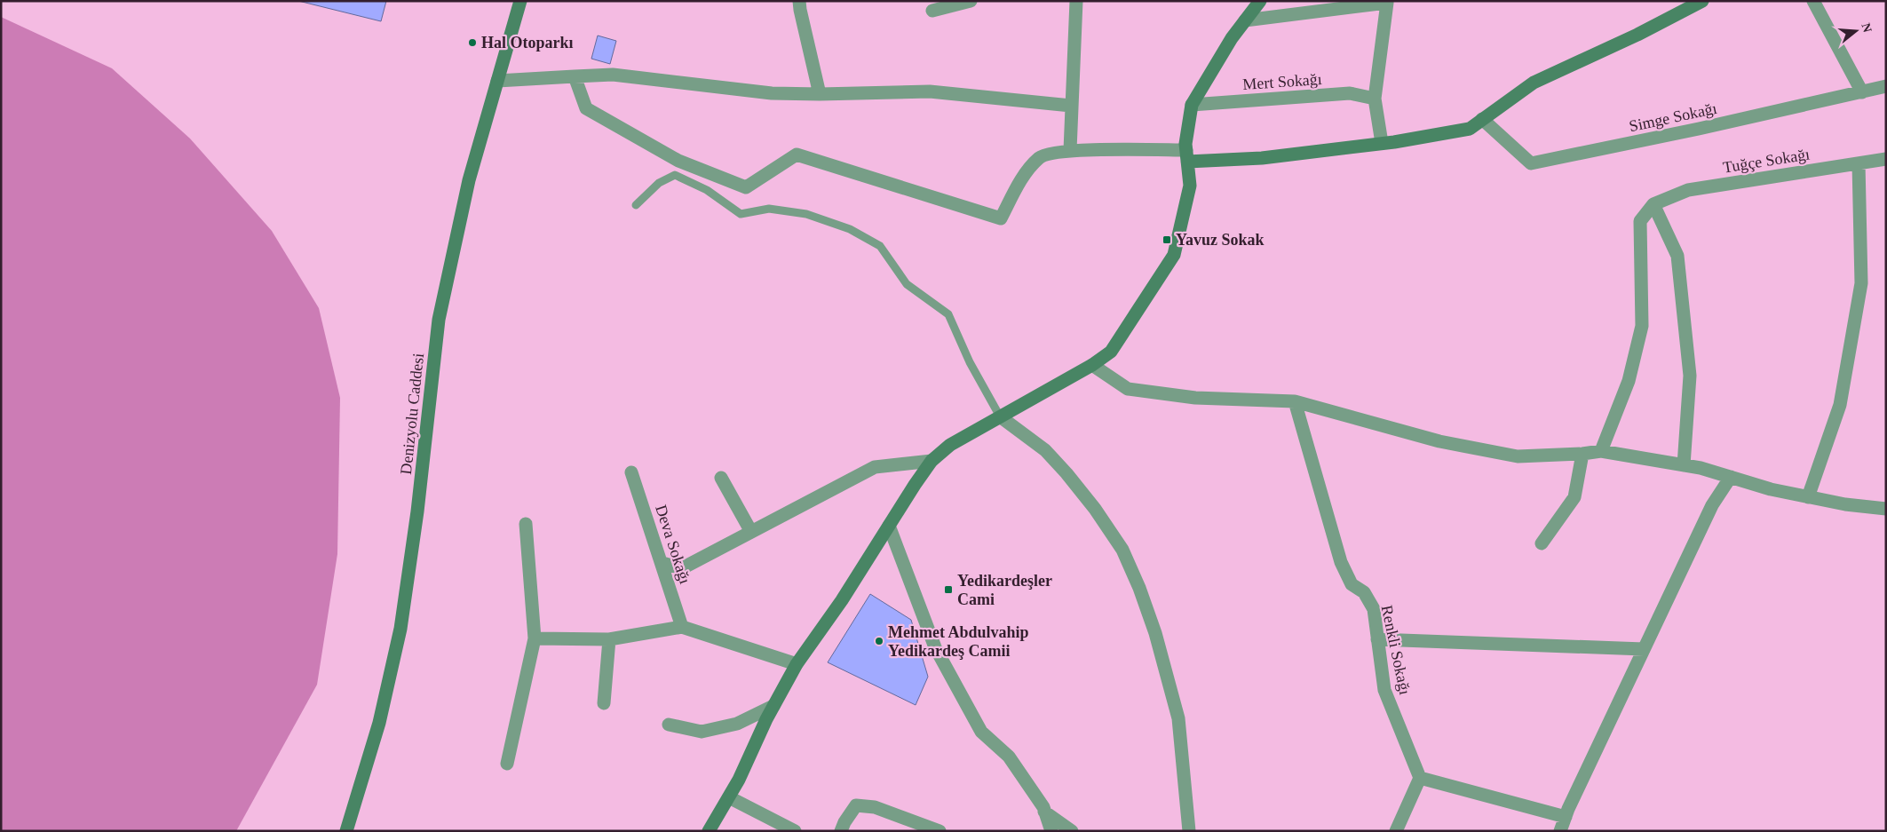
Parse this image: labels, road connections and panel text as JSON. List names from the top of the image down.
{
  "streets": {
    "street": [
      "Mert Sokağı",
      "Simge Sokağı",
      "Tuğçe Sokağı",
      "Denizyolu Caddesi",
      "Deva Sokağı",
      "Renkli Sokağı"
    ]
  },
  "places": {
    "other": ["Hal Otoparkı", "Mehmet Abdulvahip Yedikardeş Camii"],
    "transit": ["Yavuz Sokak", "Yedikardeşler Cami"]
  },
  "north": "right"
}
